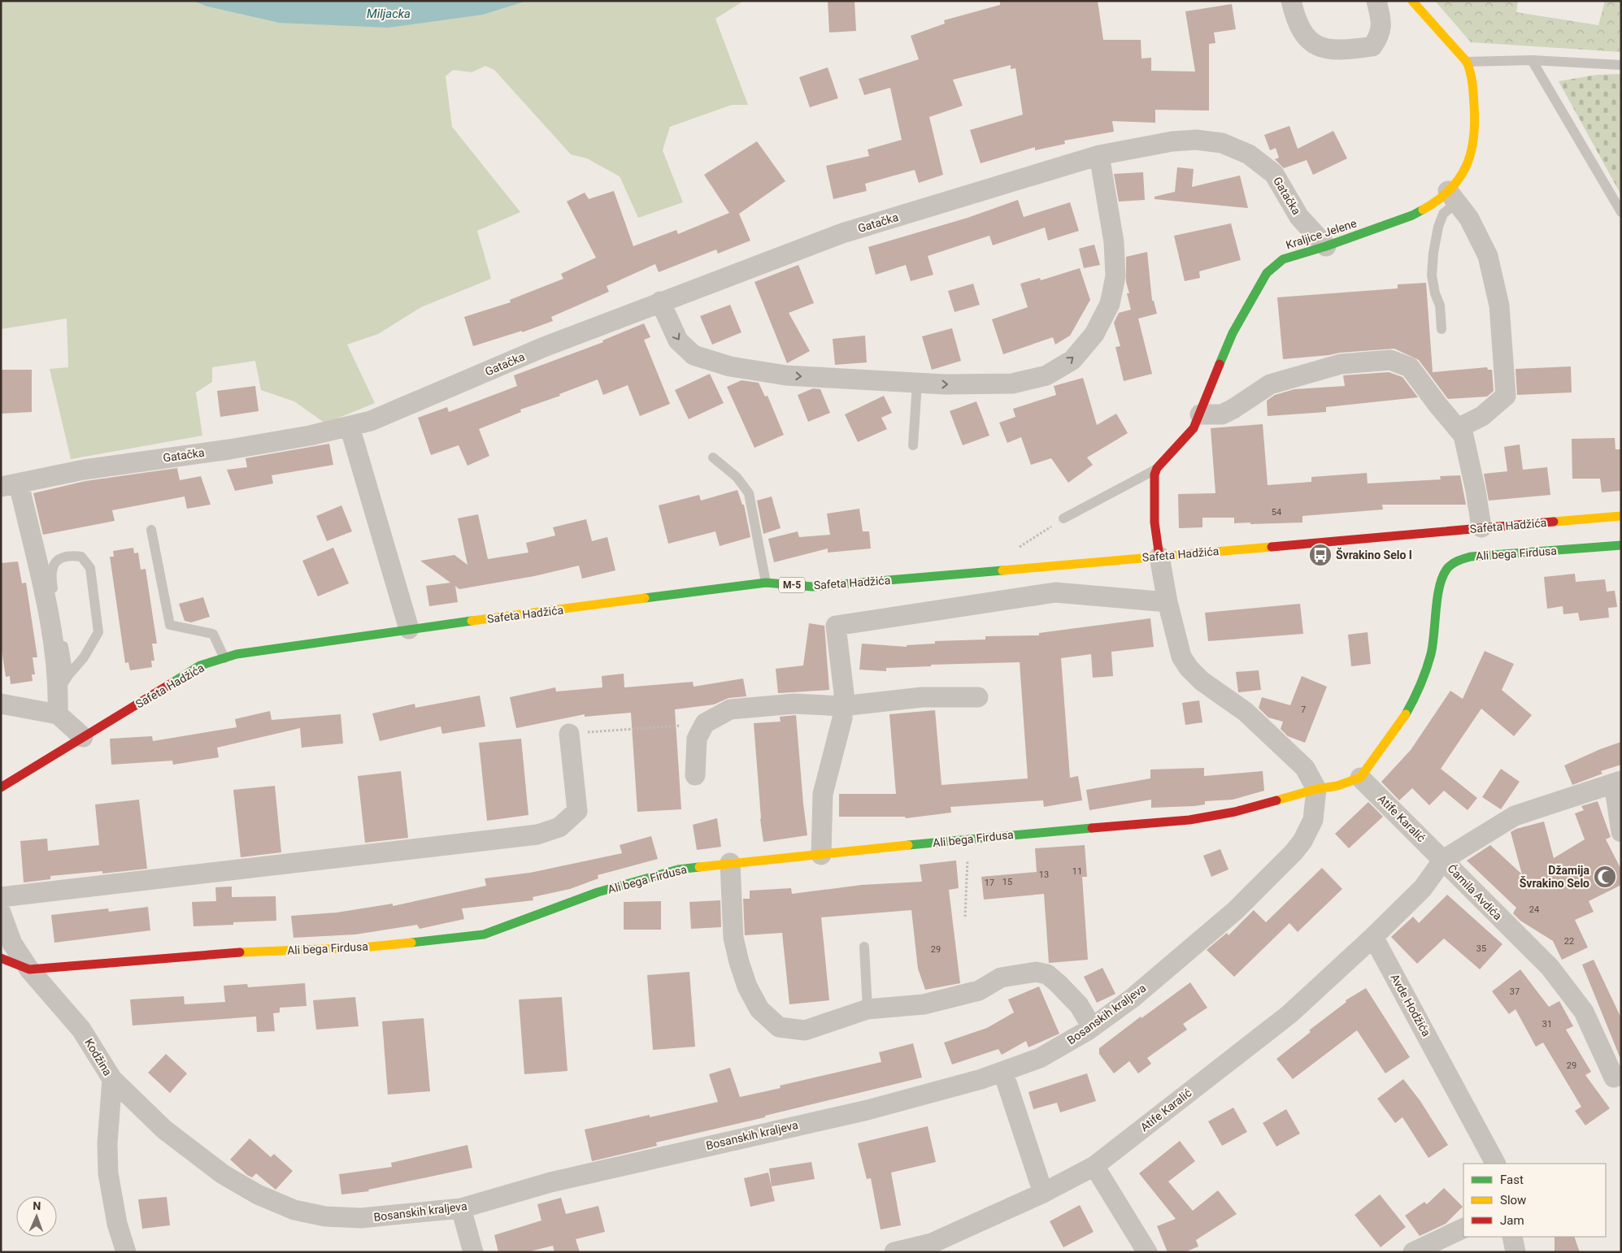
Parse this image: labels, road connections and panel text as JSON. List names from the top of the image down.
{
  "streets": {
    "main road": [
      "Kraljice Jelene",
      "Safeta Hadžića",
      "Ali bega Firdusa",
      "M-5"
    ],
    "street": [
      "Gatačka",
      "Atife Karalić",
      "Ćamila Avdića",
      "Avde Hodžića",
      "Bosanskih kraljeva",
      "Kodžina"
    ]
  },
  "crossings": [
    ["Gatačka", "Kraljice Jelene"],
    ["Ali bega Firdusa", "Atife Karalić"],
    ["Ali bega Firdusa", "Bosanskih kraljeva"],
    ["Ali bega Firdusa", "Kodžina"],
    ["Atife Karalić", "Ćamila Avdića"],
    ["Atife Karalić", "Avde Hodžića"],
    ["Bosanskih kraljeva", "Kodžina"]
  ],
  "water": ["Miljacka"],
  "places": {
    "bus stop": ["Švrakino Selo I"],
    "mosque": ["Džamija Švrakino Selo"]
  },
  "house_numbers": [
    "54",
    "7",
    "11",
    "13",
    "15",
    "17",
    "24",
    "22",
    "35",
    "29",
    "37",
    "31",
    "29"
  ],
  "legend": ["Fast", "Slow", "Jam"],
  "north": "top"
}
